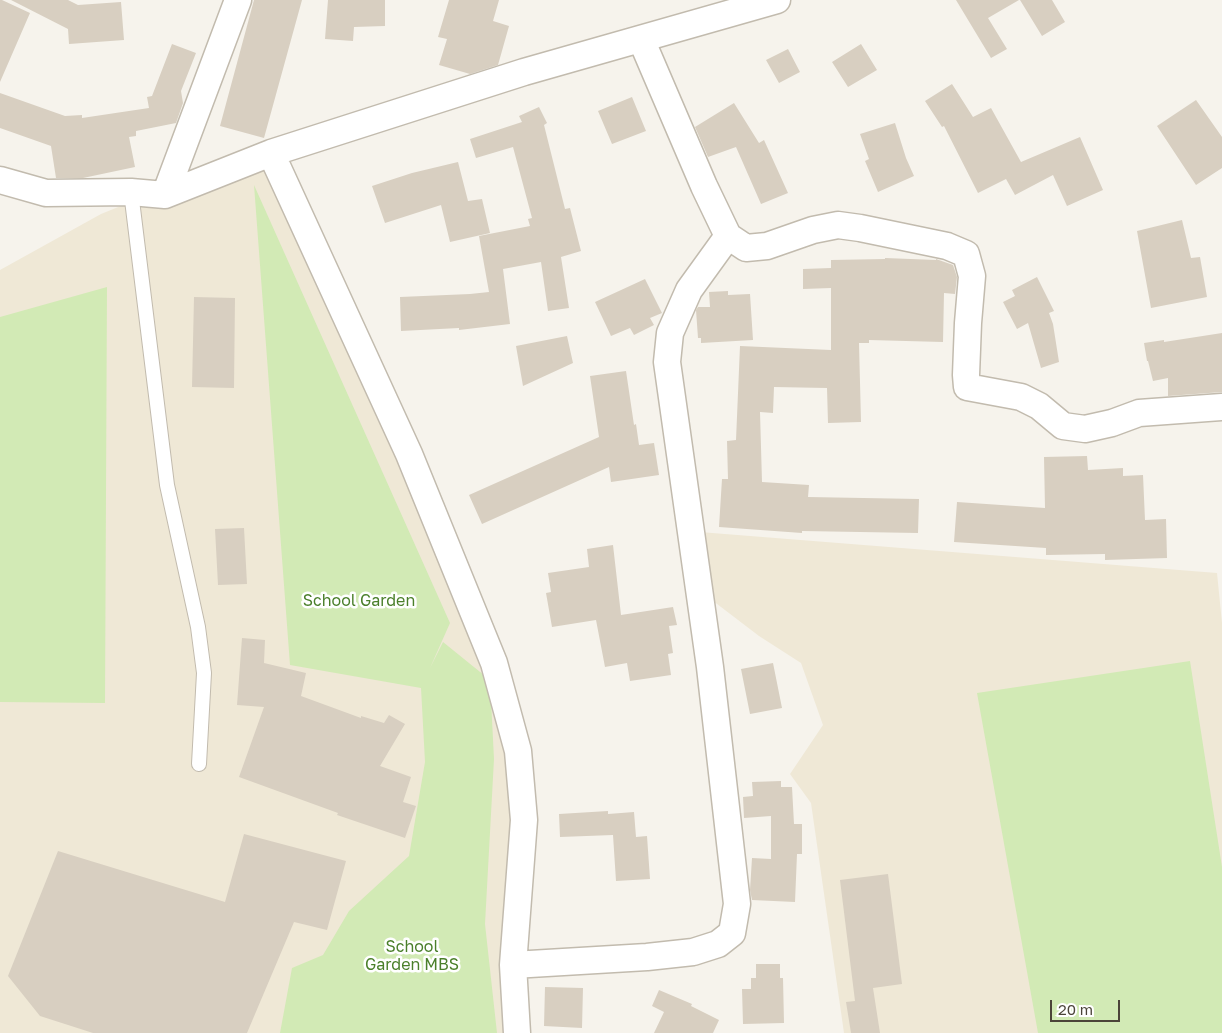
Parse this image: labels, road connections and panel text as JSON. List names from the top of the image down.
{
  "parks": ["School Garden", "School Garden MBS"],
  "scale_bar": "20 m"
}
